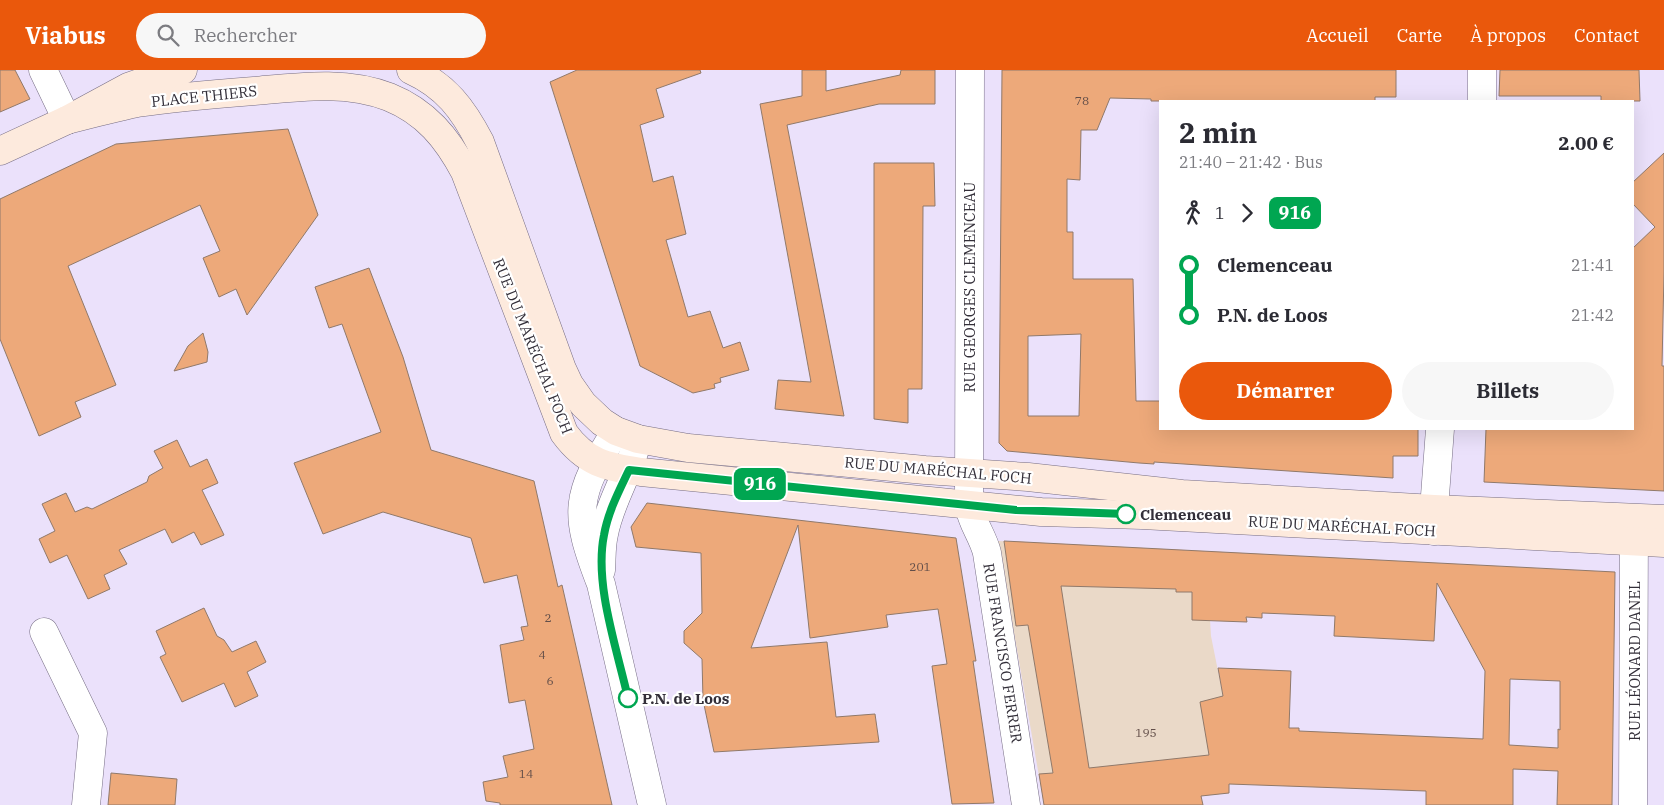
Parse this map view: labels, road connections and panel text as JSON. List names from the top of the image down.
{
  "streets": {
    "main road": ["PLACE THIERS", "RUE DU MARÉCHAL FOCH"],
    "street": ["RUE GEORGES CLEMENCEAU", "RUE FRANCISCO FERRER", "RUE LÉONARD DANEL"]
  },
  "crossings": [
    ["PLACE THIERS", "RUE DU MARÉCHAL FOCH"],
    ["RUE GEORGES CLEMENCEAU", "RUE DU MARÉCHAL FOCH"],
    ["RUE GEORGES CLEMENCEAU", "RUE FRANCISCO FERRER"],
    ["RUE DU MARÉCHAL FOCH", "RUE FRANCISCO FERRER"],
    ["RUE DU MARÉCHAL FOCH", "RUE LÉONARD DANEL"]
  ],
  "places": ["Clemenceau", "P.N. de Loos"],
  "lines": ["bus line 916"],
  "house_numbers": [
    "78",
    "201",
    "2",
    "4",
    "6",
    "195",
    "14"
  ],
  "page": {
    "header": "Viabus",
    "search": "Rechercher",
    "nav": [
      "Accueil",
      "Carte",
      "À propos",
      "Contact"
    ],
    "on_map": "916",
    "heading": ["2 min", "21:40 – 21:42 · Bus", "2.00 €"],
    "legs": ["1", "916"],
    "list": [
      {
        "name": "Clemenceau",
        "value": "21:41"
      },
      {
        "name": "P.N. de Loos",
        "value": "21:42"
      }
    ],
    "buttons": ["Démarrer", "Billets"]
  }
}
